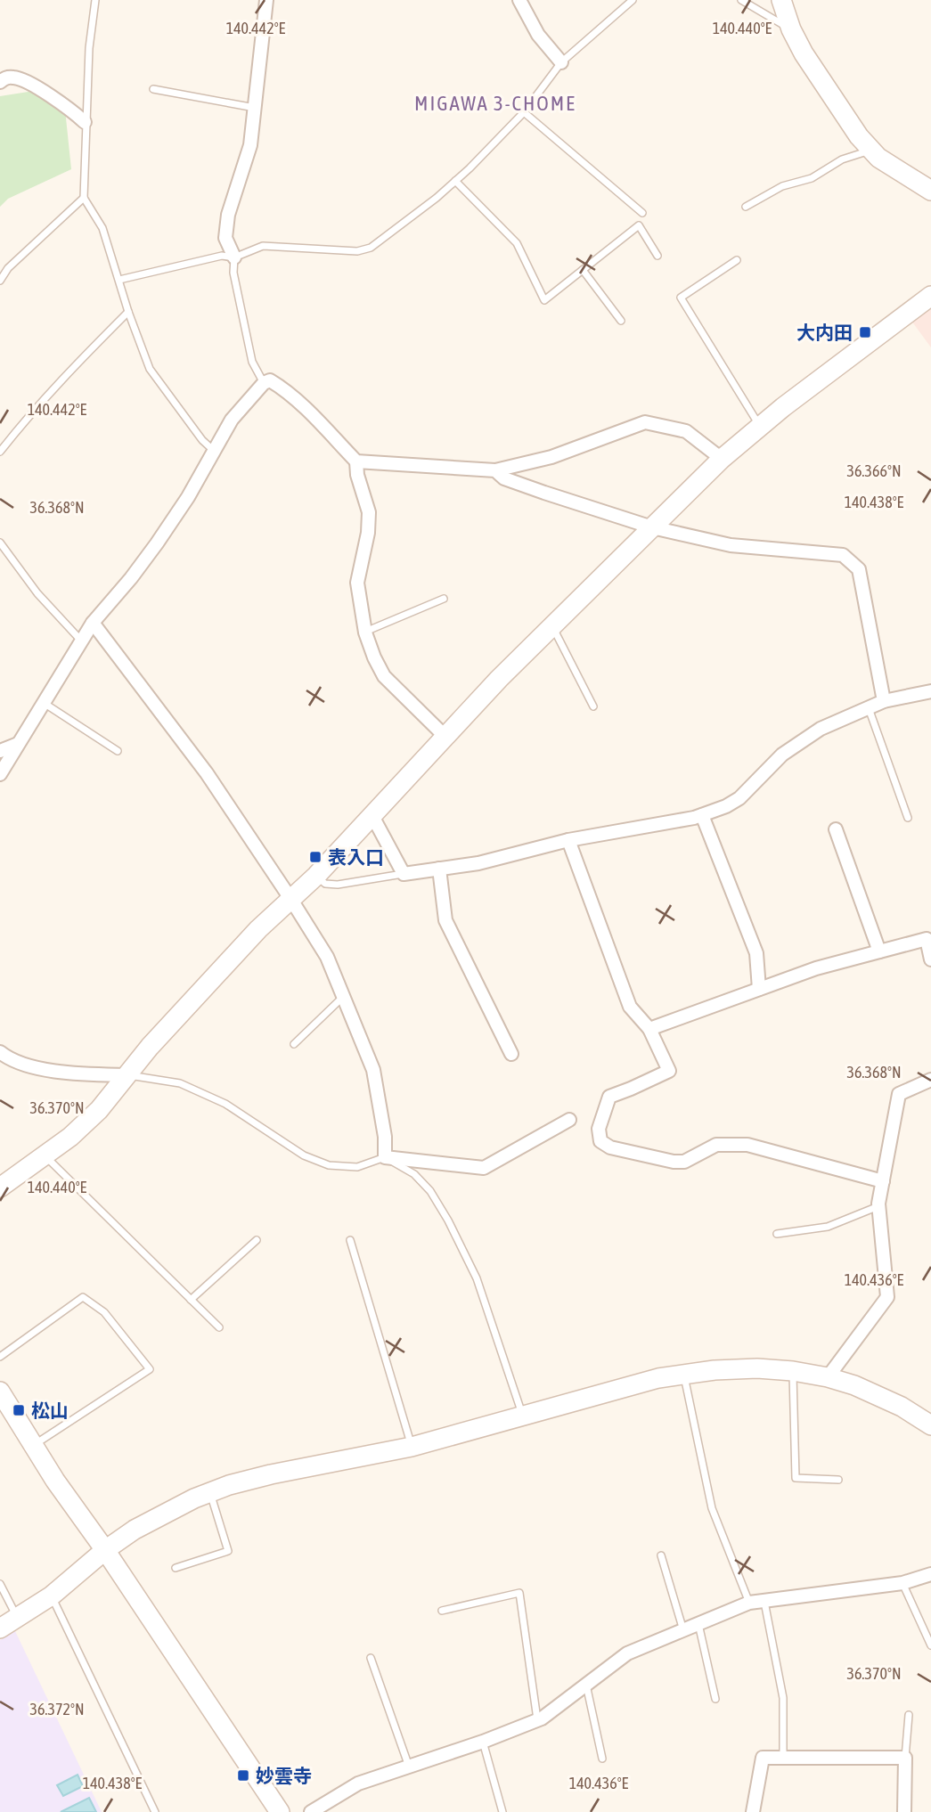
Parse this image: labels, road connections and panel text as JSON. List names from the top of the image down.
{
  "districts": ["MIGAWA 3-CHOME"],
  "places": {
    "transit": [
      "大内田",
      "表入口",
      "松山",
      "妙雲寺"
    ]
  },
  "coordinates": [
    "140.442°E",
    "140.440°E",
    "36.366°N",
    "140.438°E",
    "36.368°N",
    "36.370°N",
    "140.436°E",
    "36.372°N"
  ]
}
